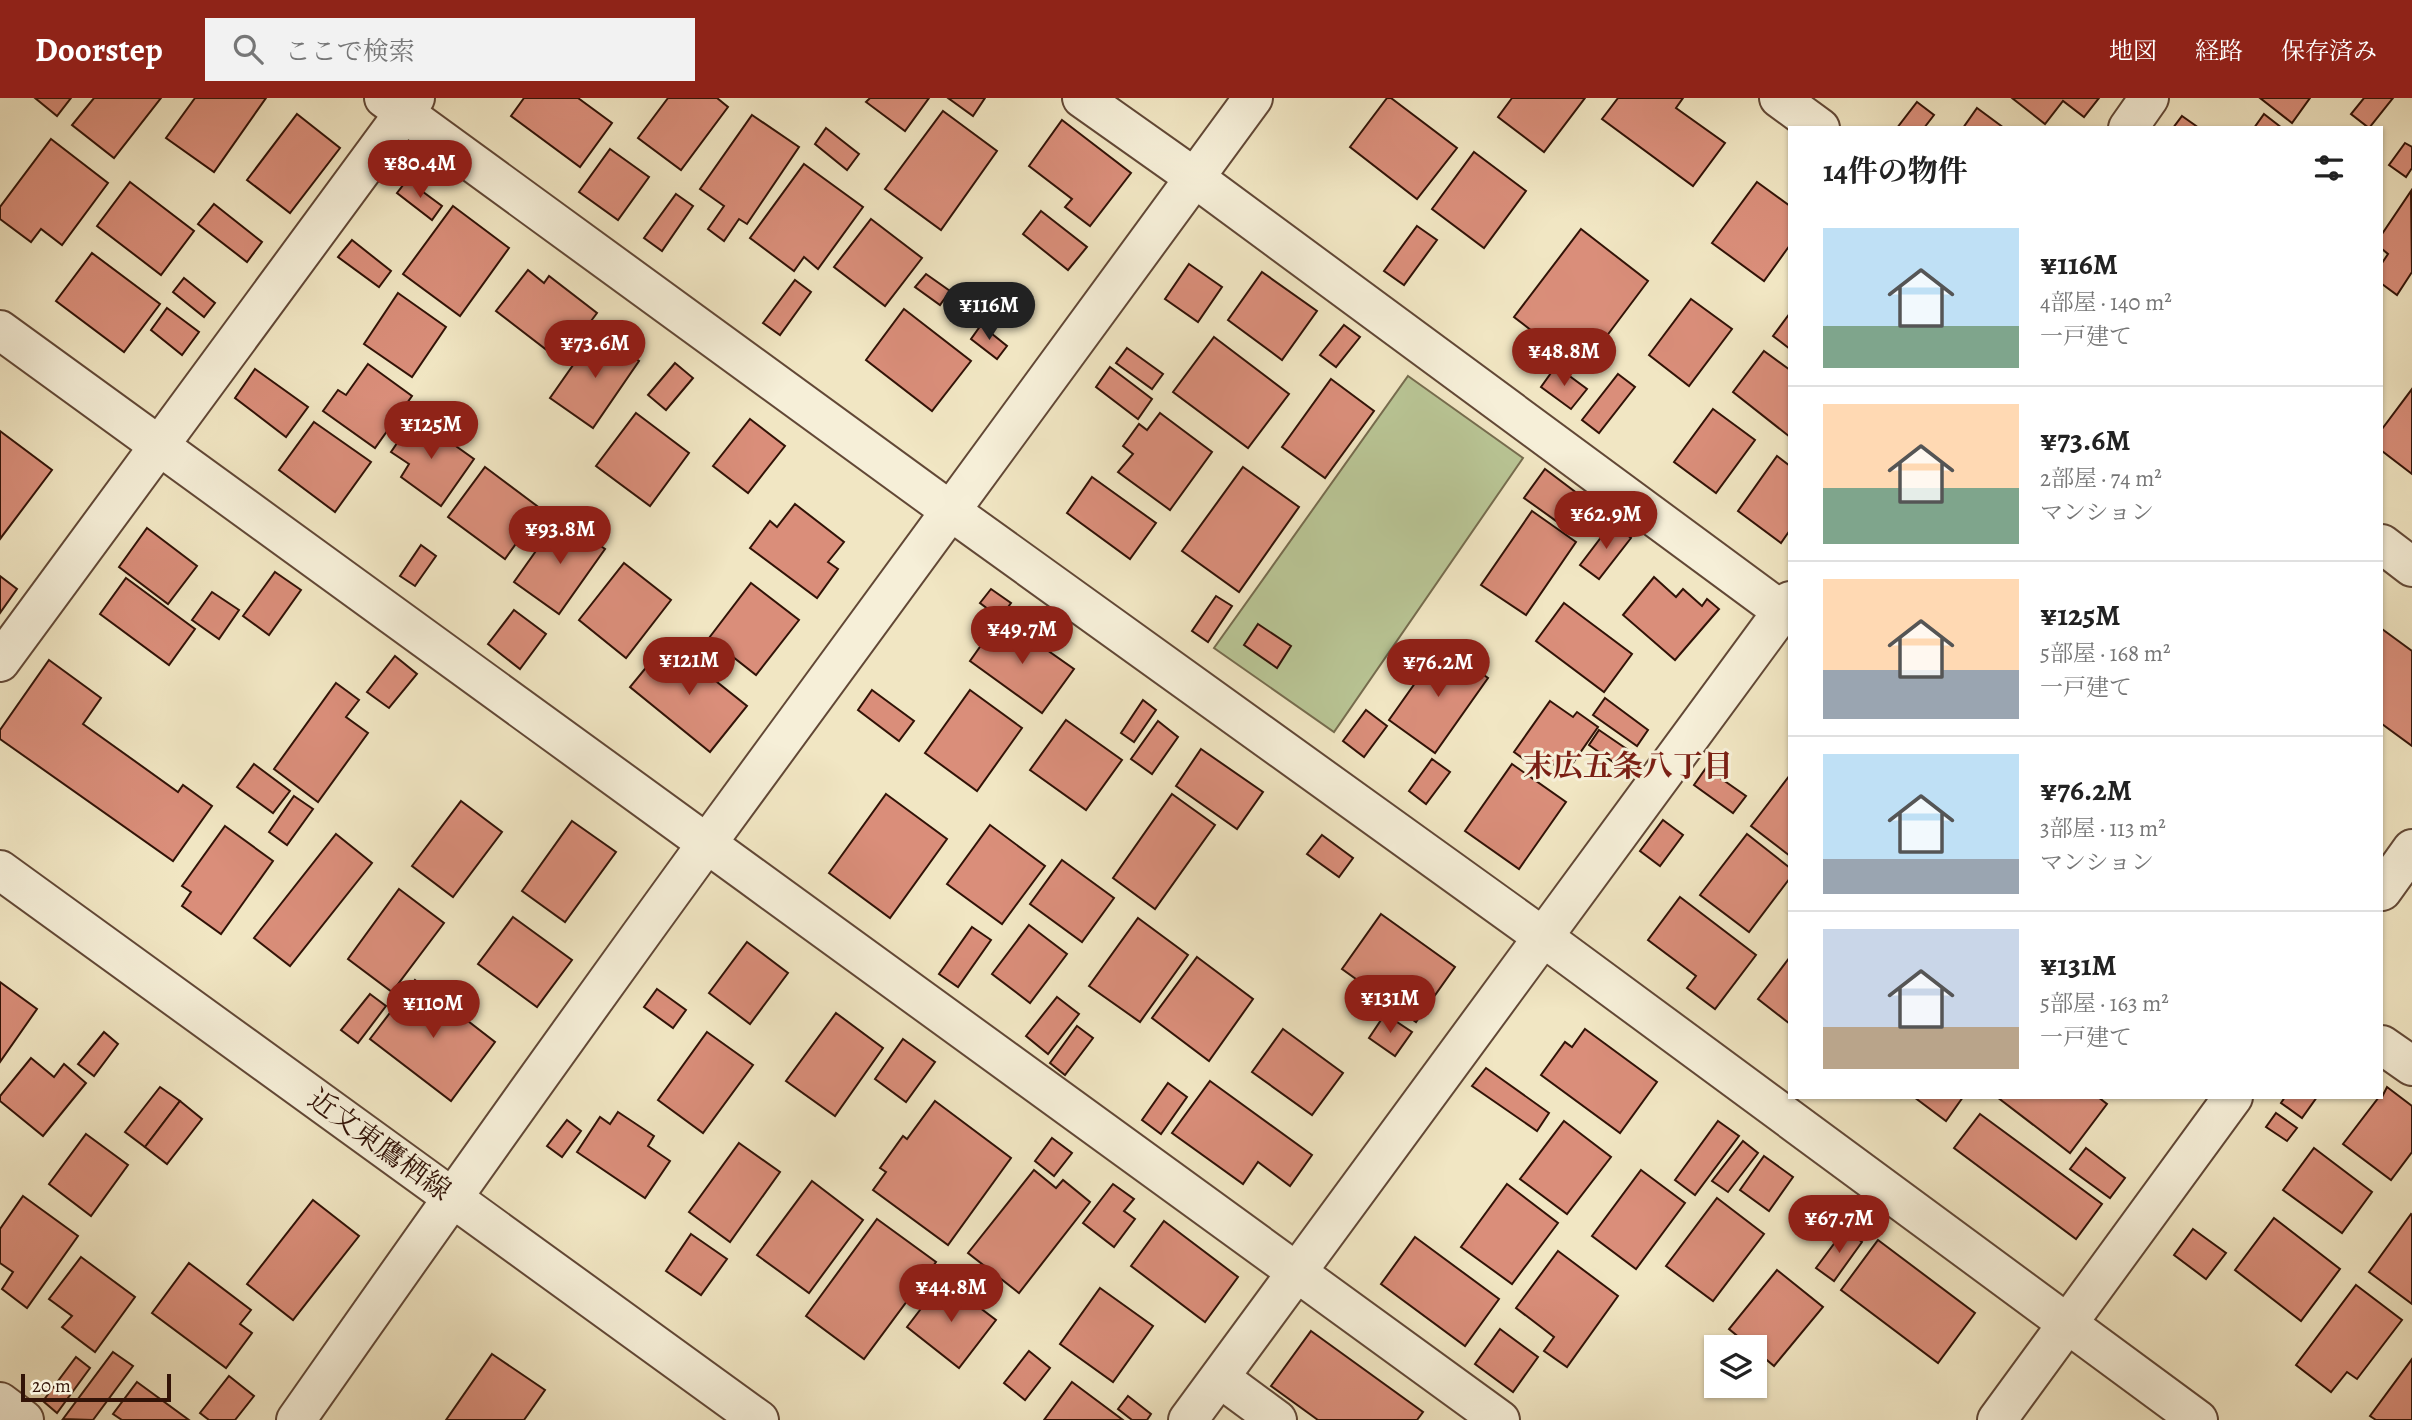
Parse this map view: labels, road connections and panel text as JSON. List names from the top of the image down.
{
  "streets": {
    "street": ["近文東鷹栖線"]
  },
  "districts": ["末広五条八丁目"],
  "scale_bar": "20 m",
  "page": {
    "header": "Doorstep",
    "search": "ここで検索",
    "nav": ["地図", "経路", "保存済み"],
    "heading": "14件の物件",
    "price": [
      "¥80.4M",
      "¥116M",
      "¥73.6M",
      "¥48.8M",
      "¥125M",
      "¥62.9M",
      "¥93.8M",
      "¥49.7M",
      "¥121M",
      "¥76.2M",
      "¥131M",
      "¥110M",
      "¥67.7M",
      "¥44.8M"
    ],
    "list": [
      {
        "name": "¥116M",
        "note": "4部屋 · 140 m² · 一戸建て"
      },
      {
        "name": "¥73.6M",
        "note": "2部屋 · 74 m² · マンション"
      },
      {
        "name": "¥125M",
        "note": "5部屋 · 168 m² · 一戸建て"
      },
      {
        "name": "¥76.2M",
        "note": "3部屋 · 113 m² · マンション"
      },
      {
        "name": "¥131M",
        "note": "5部屋 · 163 m² · 一戸建て"
      }
    ],
    "scale": "20 m"
  }
}
